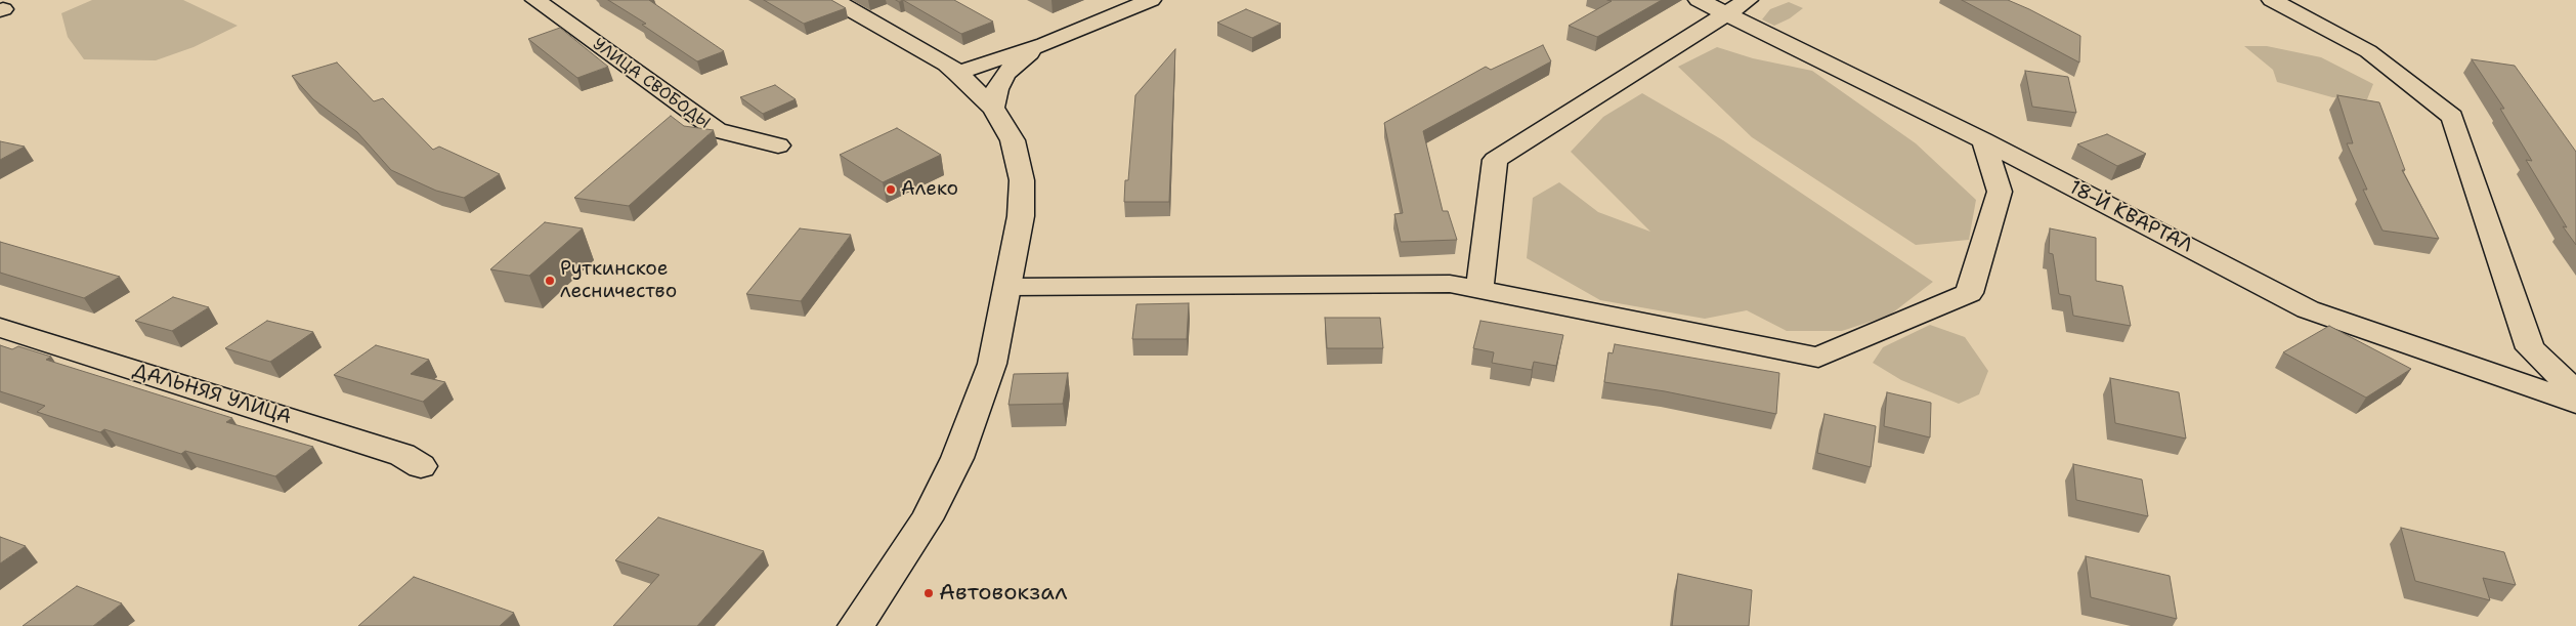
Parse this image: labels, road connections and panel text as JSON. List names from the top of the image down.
{
  "streets": {
    "street": ["УЛИЦА СВОБОДЫ", "18-Й КВАРТАЛ", "ДАЛЬНЯЯ УЛИЦА"]
  },
  "places": ["Алеко", "Руткинское лесничество", "Автовокзал"]
}
